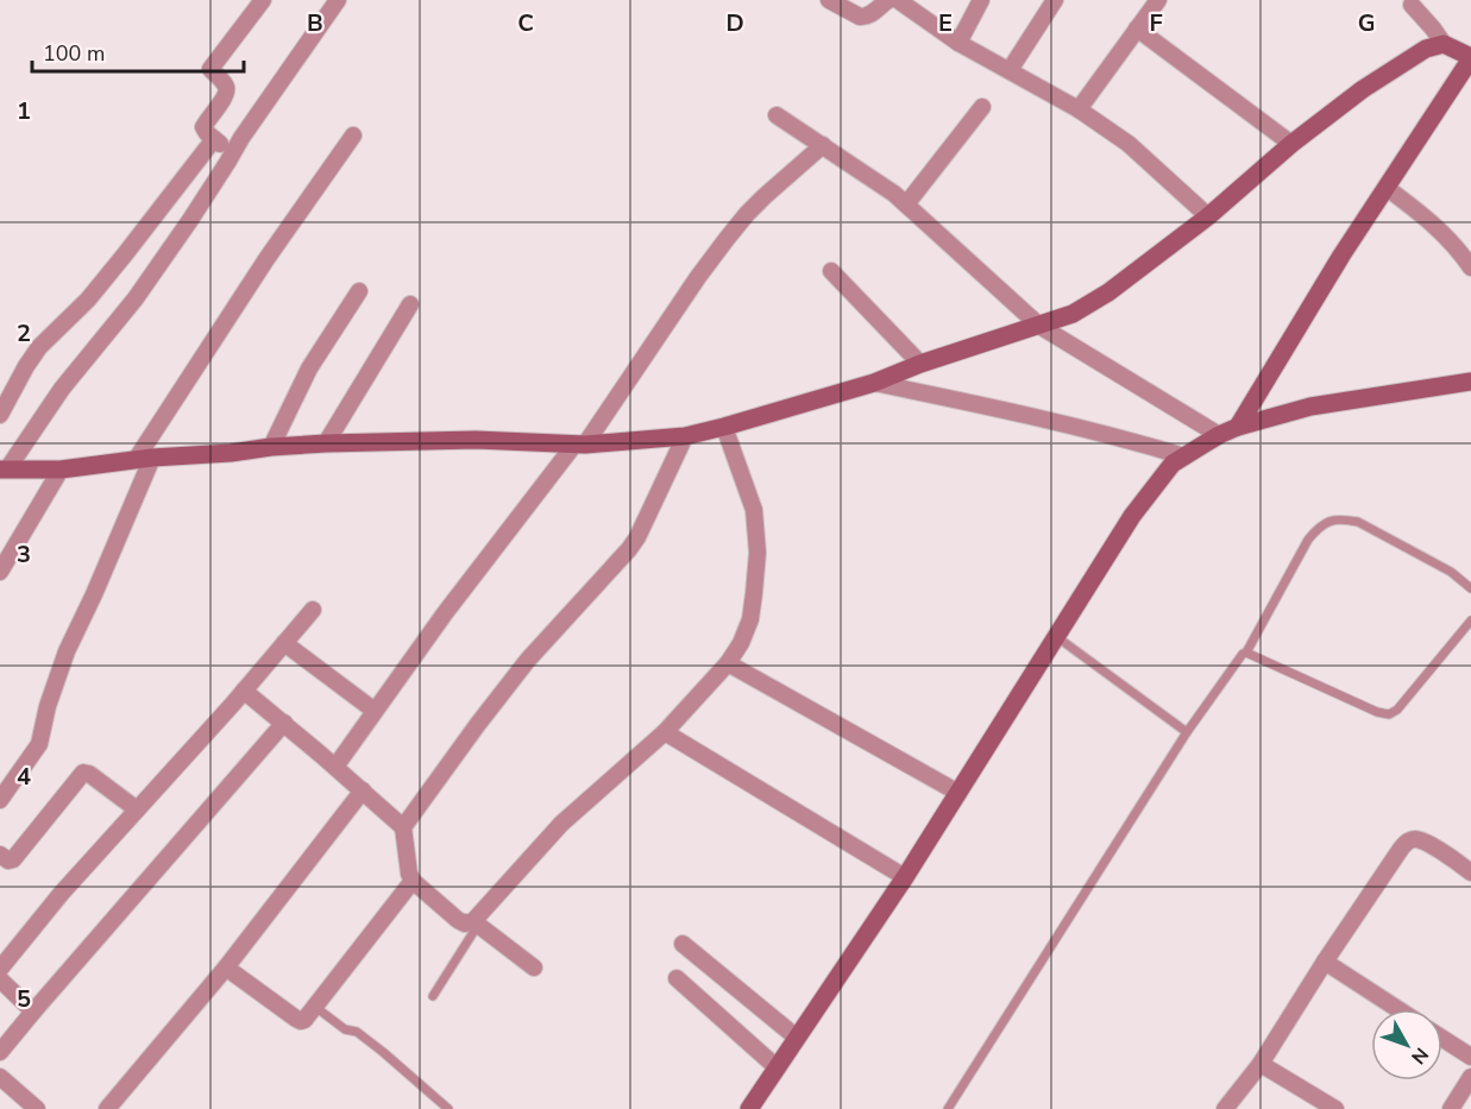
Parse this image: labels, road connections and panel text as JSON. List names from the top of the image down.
{
  "scale_bar": "100 m",
  "north": "bottom right",
  "grid": {
    "columns": [
      "B",
      "C",
      "D",
      "E",
      "F",
      "G"
    ],
    "rows": [
      "1",
      "2",
      "3",
      "4",
      "5"
    ]
  }
}
